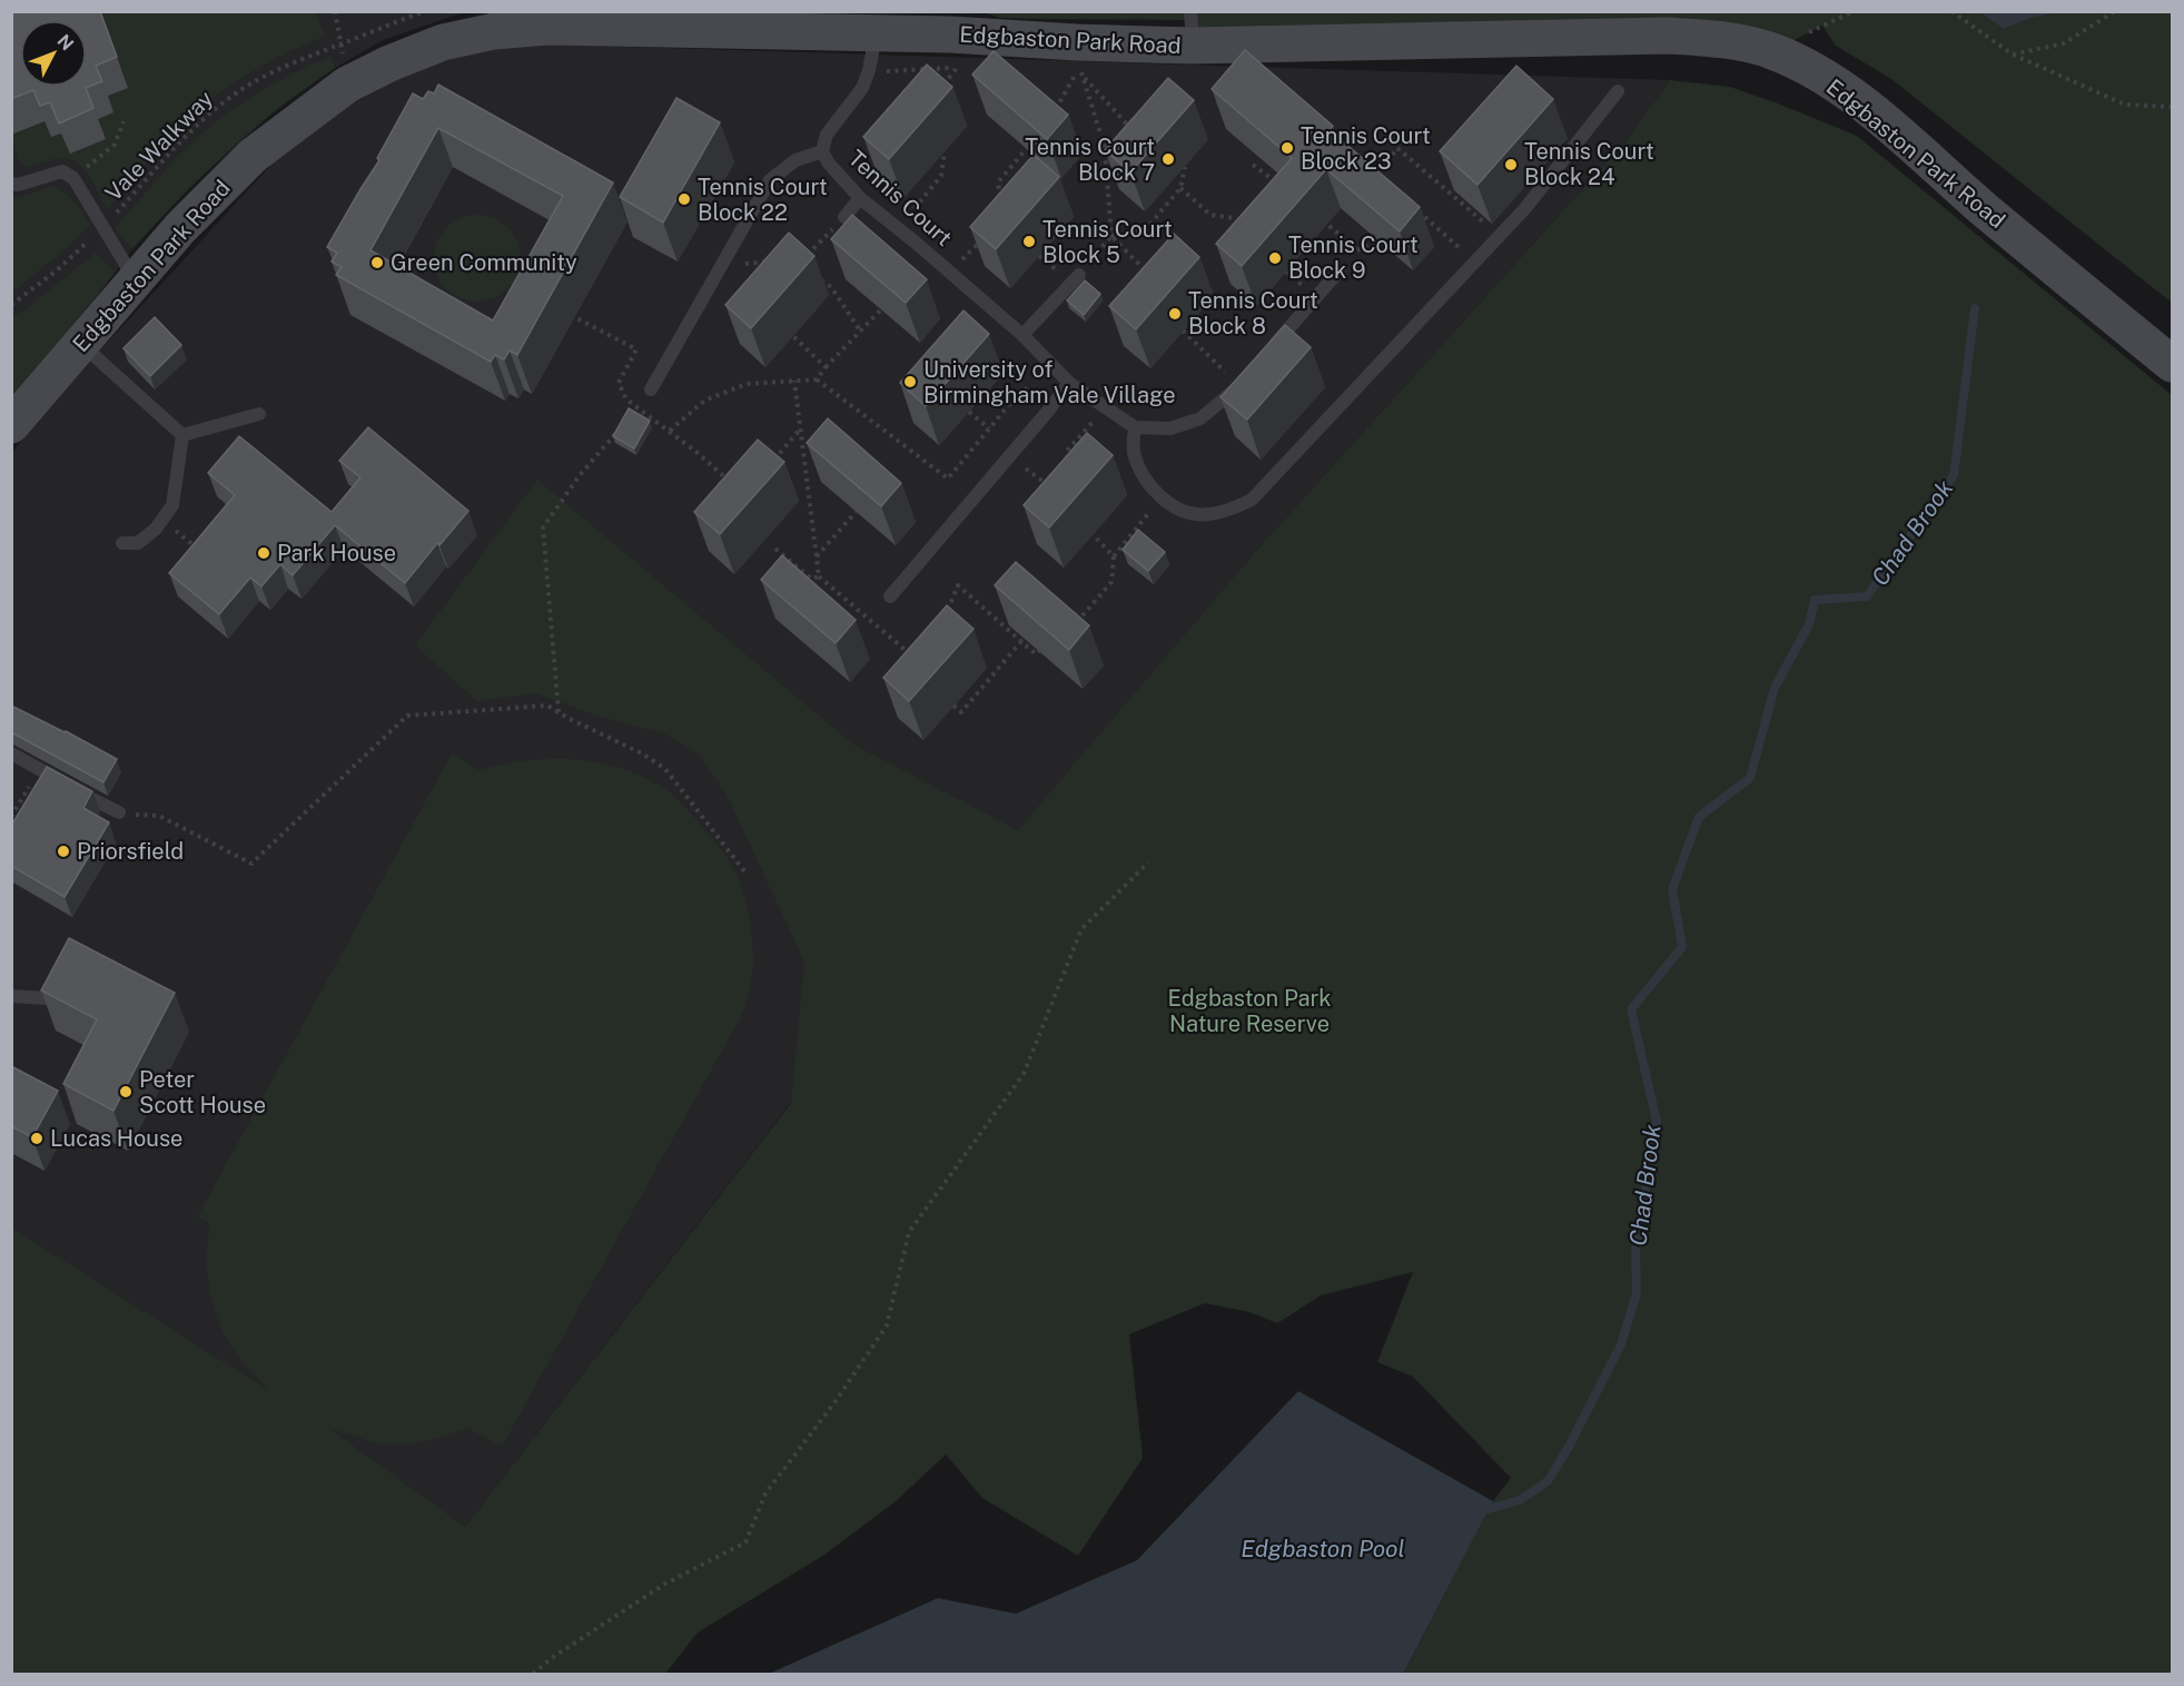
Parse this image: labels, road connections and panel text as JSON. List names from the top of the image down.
{
  "streets": {
    "street": ["Edgbaston Park Road"],
    "lane": ["Tennis Court"],
    "path": ["Vale Walkway"]
  },
  "crossings": [
    ["Edgbaston Park Road", "Tennis Court"]
  ],
  "water": ["Chad Brook", "Edgbaston Pool"],
  "parks": ["Edgbaston Park Nature Reserve"],
  "places": [
    "Tennis Court Block 23",
    "Tennis Court Block 7",
    "Tennis Court Block 24",
    "Tennis Court Block 22",
    "Tennis Court Block 5",
    "Tennis Court Block 9",
    "Green Community",
    "Tennis Court Block 8",
    "University of Birmingham Vale Village",
    "Park House",
    "Priorsfield",
    "Peter Scott House",
    "Lucas House"
  ],
  "north": "top right"
}
